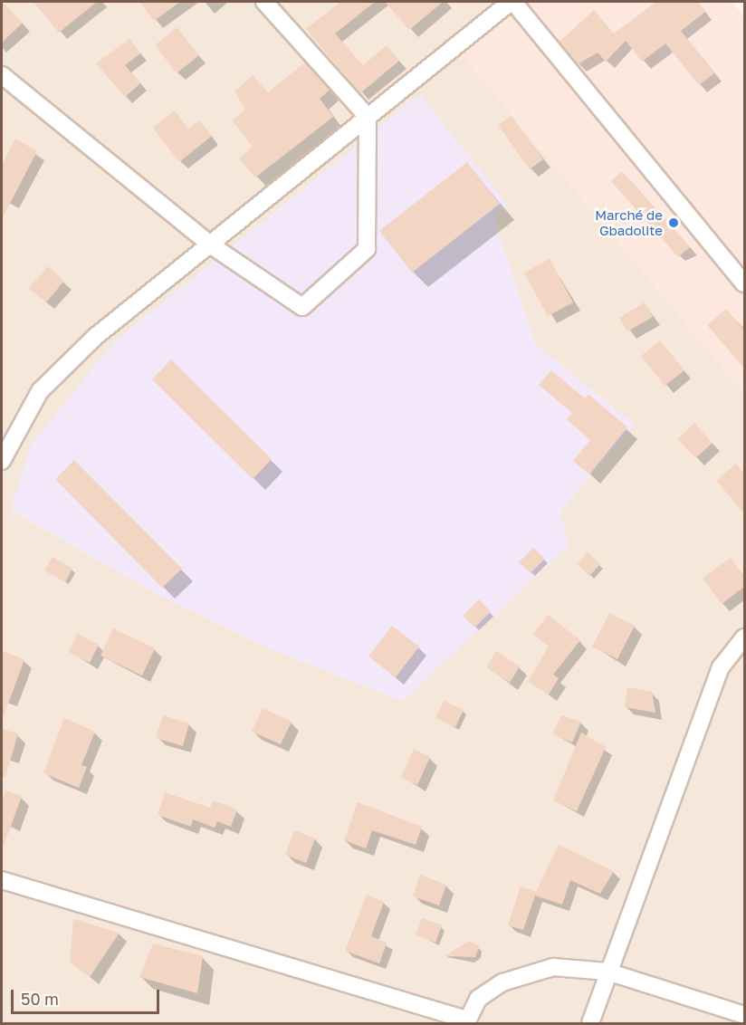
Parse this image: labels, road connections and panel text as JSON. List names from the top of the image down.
{
  "places": ["Marché de Gbadolite"],
  "scale_bar": "50 m"
}
